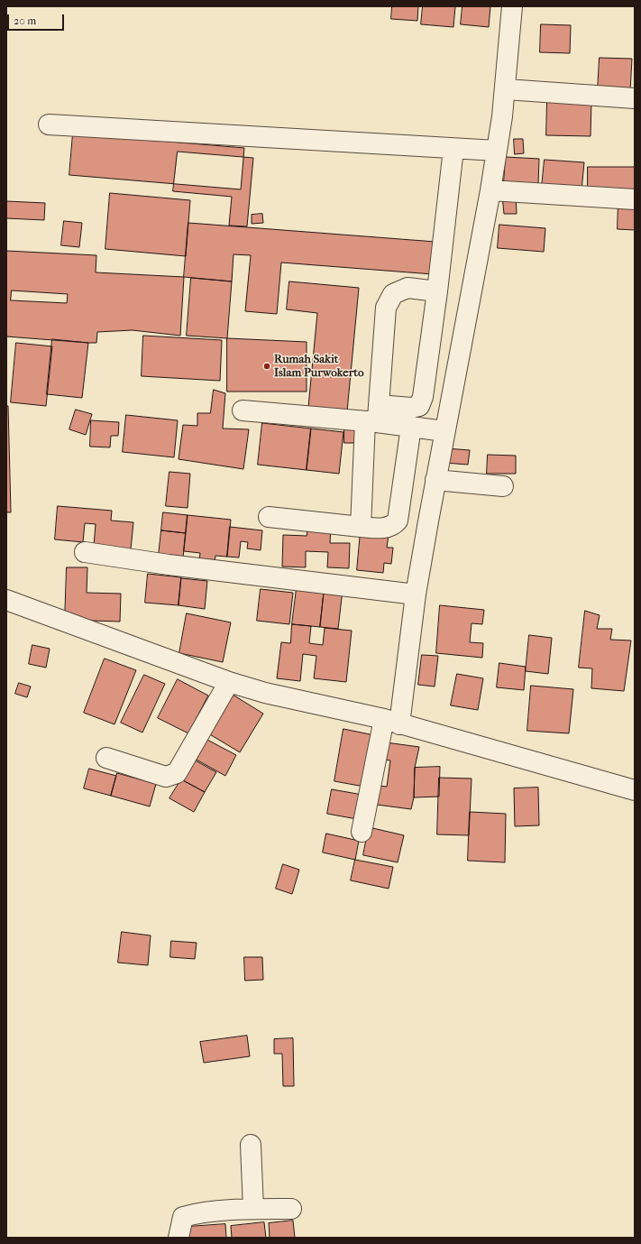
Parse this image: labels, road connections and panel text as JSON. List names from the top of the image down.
{
  "places": ["Rumah Sakit Islam Purwokerto"],
  "scale_bar": "20 m"
}
